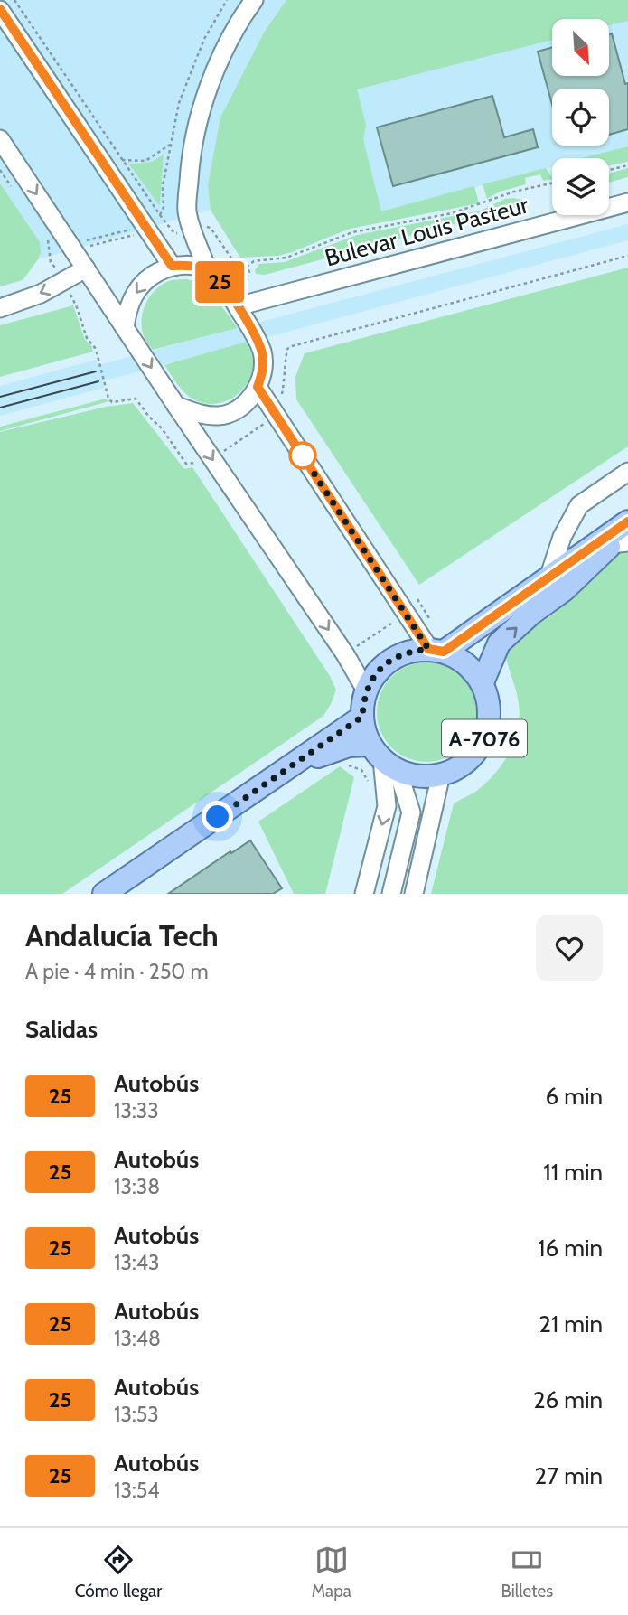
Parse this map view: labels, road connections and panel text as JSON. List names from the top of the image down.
{
  "streets": {
    "main road": ["A-7076"],
    "street": ["Bulevar Louis Pasteur"]
  },
  "lines": ["bus line 25"],
  "north": "bottom right",
  "page": {
    "on_map": "25",
    "heading": [
      ["Andalucía Tech", "A pie · 4 min · 250 m"],
      "Salidas"
    ],
    "list": [
      {
        "mark": "25",
        "name": "Autobús",
        "note": "13:33",
        "value": "6 min"
      },
      {
        "mark": "25",
        "name": "Autobús",
        "note": "13:38",
        "value": "11 min"
      },
      {
        "mark": "25",
        "name": "Autobús",
        "note": "13:43",
        "value": "16 min"
      },
      {
        "mark": "25",
        "name": "Autobús",
        "note": "13:48",
        "value": "21 min"
      },
      {
        "mark": "25",
        "name": "Autobús",
        "note": "13:53",
        "value": "26 min"
      },
      {
        "mark": "25",
        "name": "Autobús",
        "note": "13:54",
        "value": "27 min"
      }
    ],
    "tabs": ["Cómo llegar", "Mapa", "Billetes"]
  }
}
